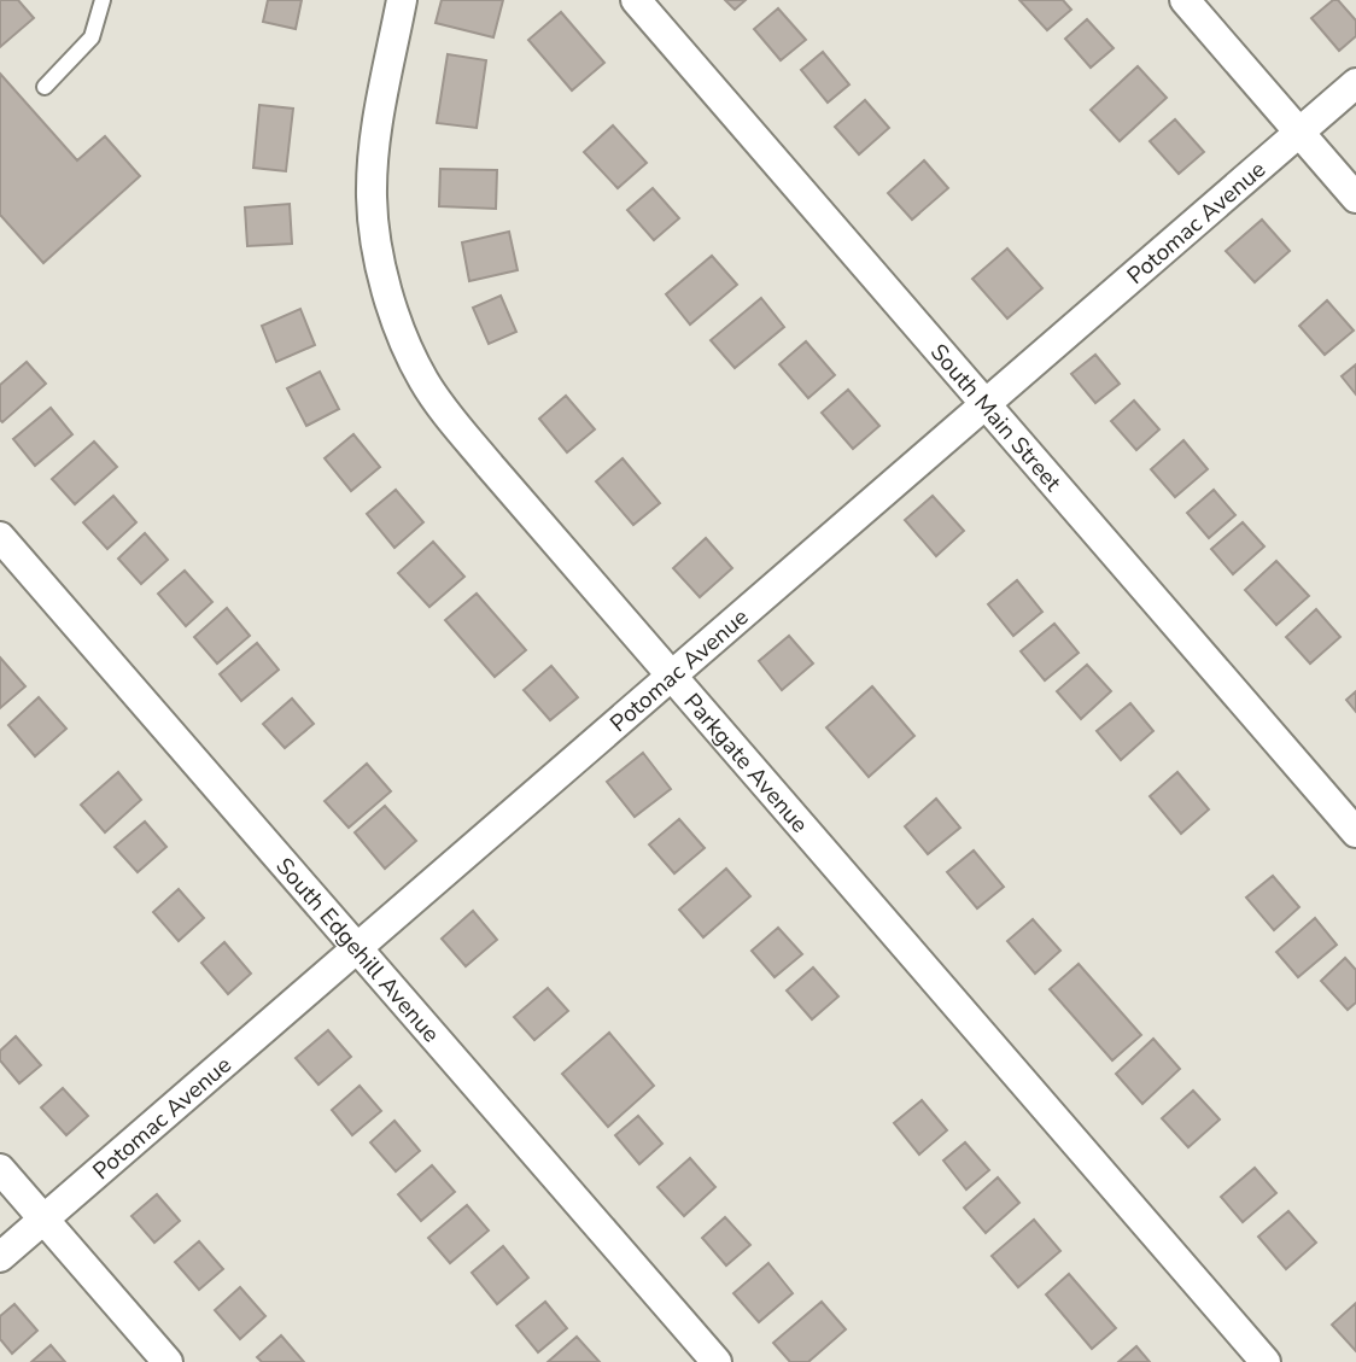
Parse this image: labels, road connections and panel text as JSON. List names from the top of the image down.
{
  "streets": {
    "street": [
      "Potomac Avenue",
      "South Main Street",
      "Parkgate Avenue",
      "South Edgehill Avenue"
    ]
  },
  "crossings": [
    ["Potomac Avenue", "South Main Street"],
    ["Potomac Avenue", "Parkgate Avenue"],
    ["Potomac Avenue", "South Edgehill Avenue"]
  ]
}
